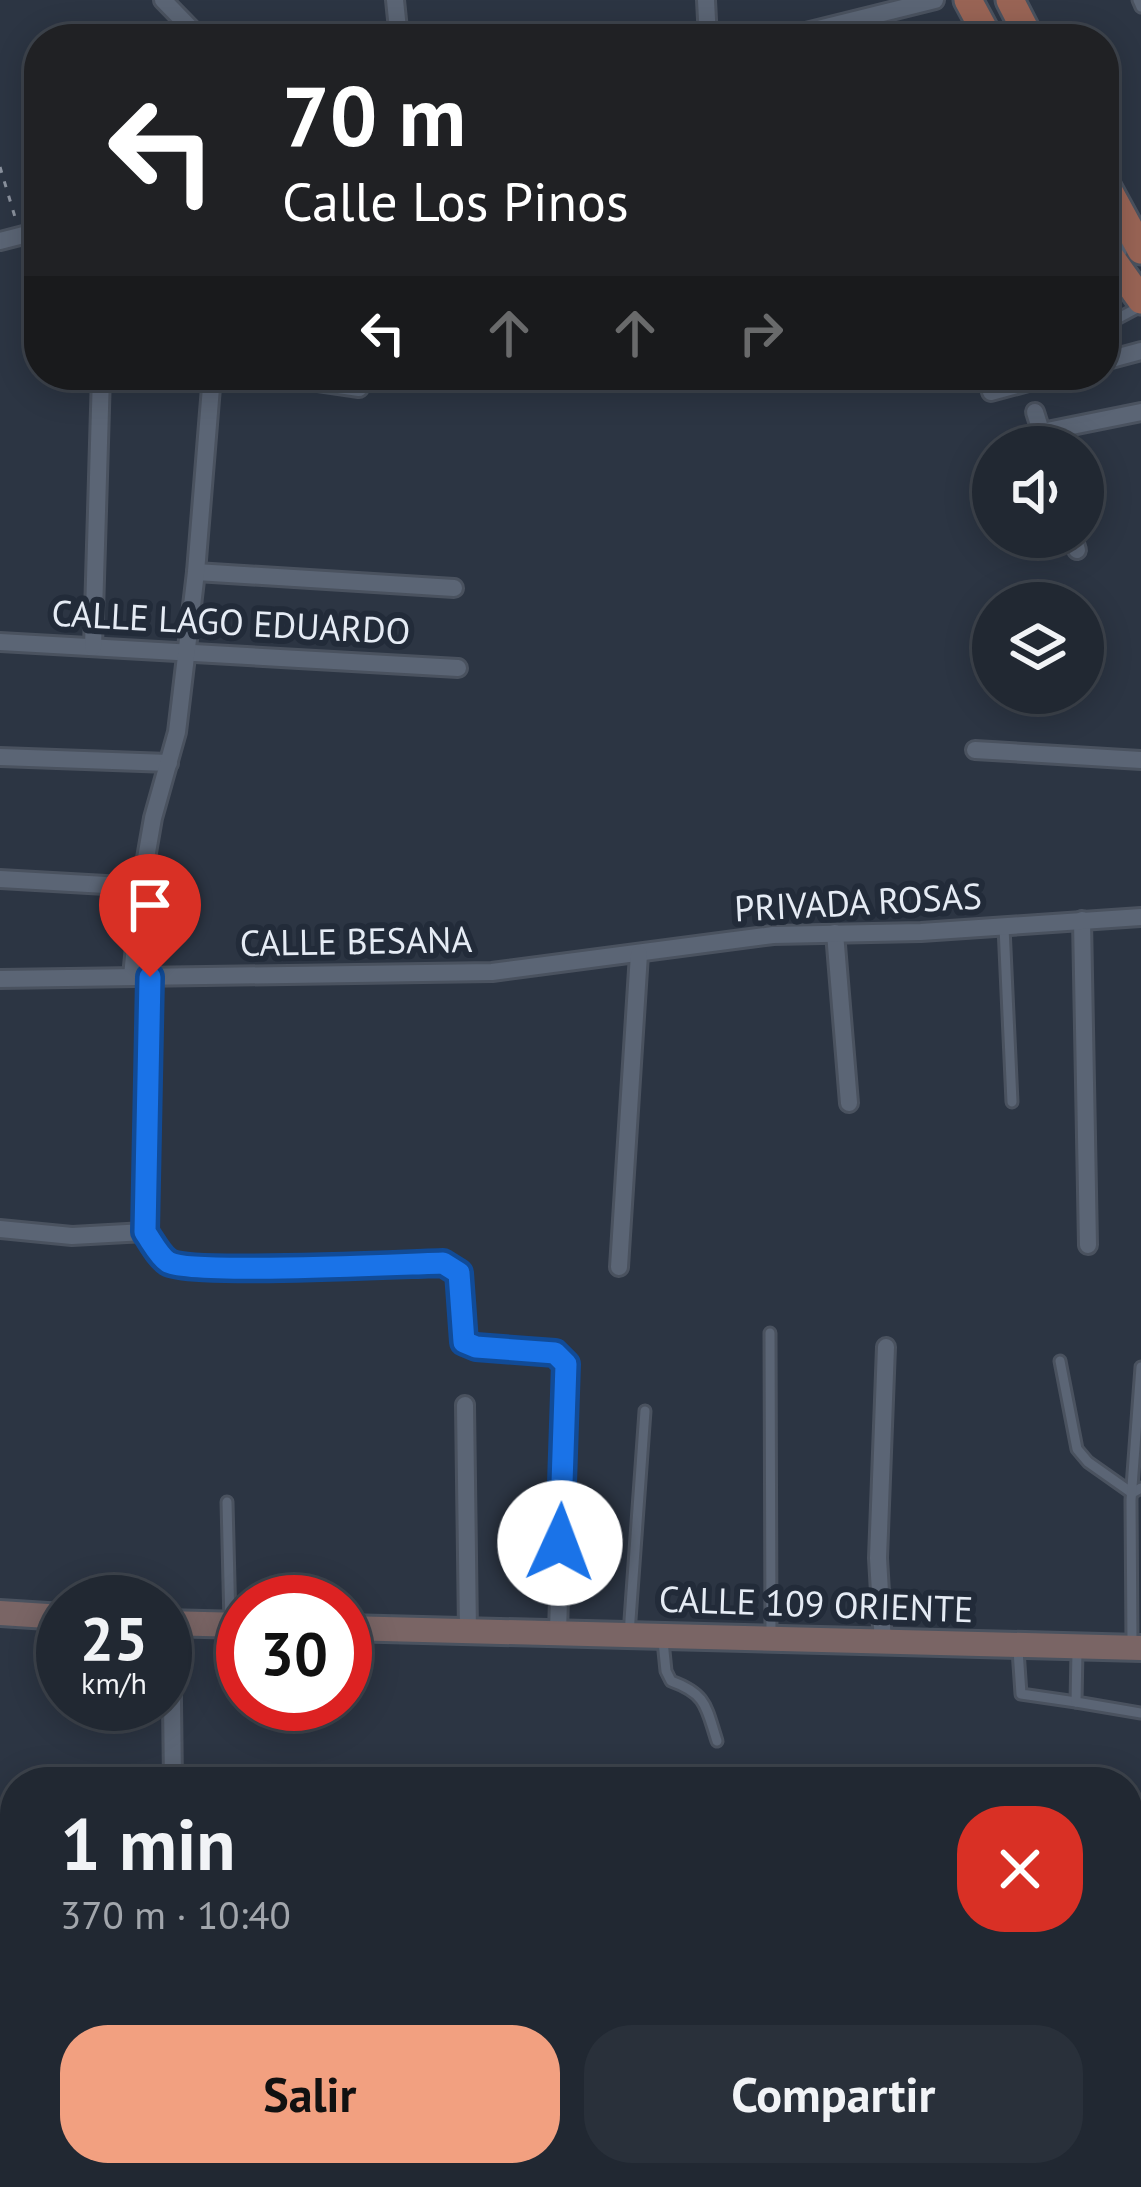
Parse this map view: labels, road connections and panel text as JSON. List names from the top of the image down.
{
  "streets": {
    "street": [
      "CALLE LAGO EDUARDO",
      "PRIVADA ROSAS",
      "CALLE BESANA",
      "CALLE 109 ORIENTE"
    ]
  },
  "crossings": [
    ["PRIVADA ROSAS", "CALLE BESANA"]
  ],
  "page": {
    "turn": ["70 m", "Calle Los Pinos"],
    "speed": "25 km/h",
    "limit": "30",
    "heading": ["1 min", "370 m · 10:40"],
    "buttons": ["Salir", "Compartir"]
  }
}
